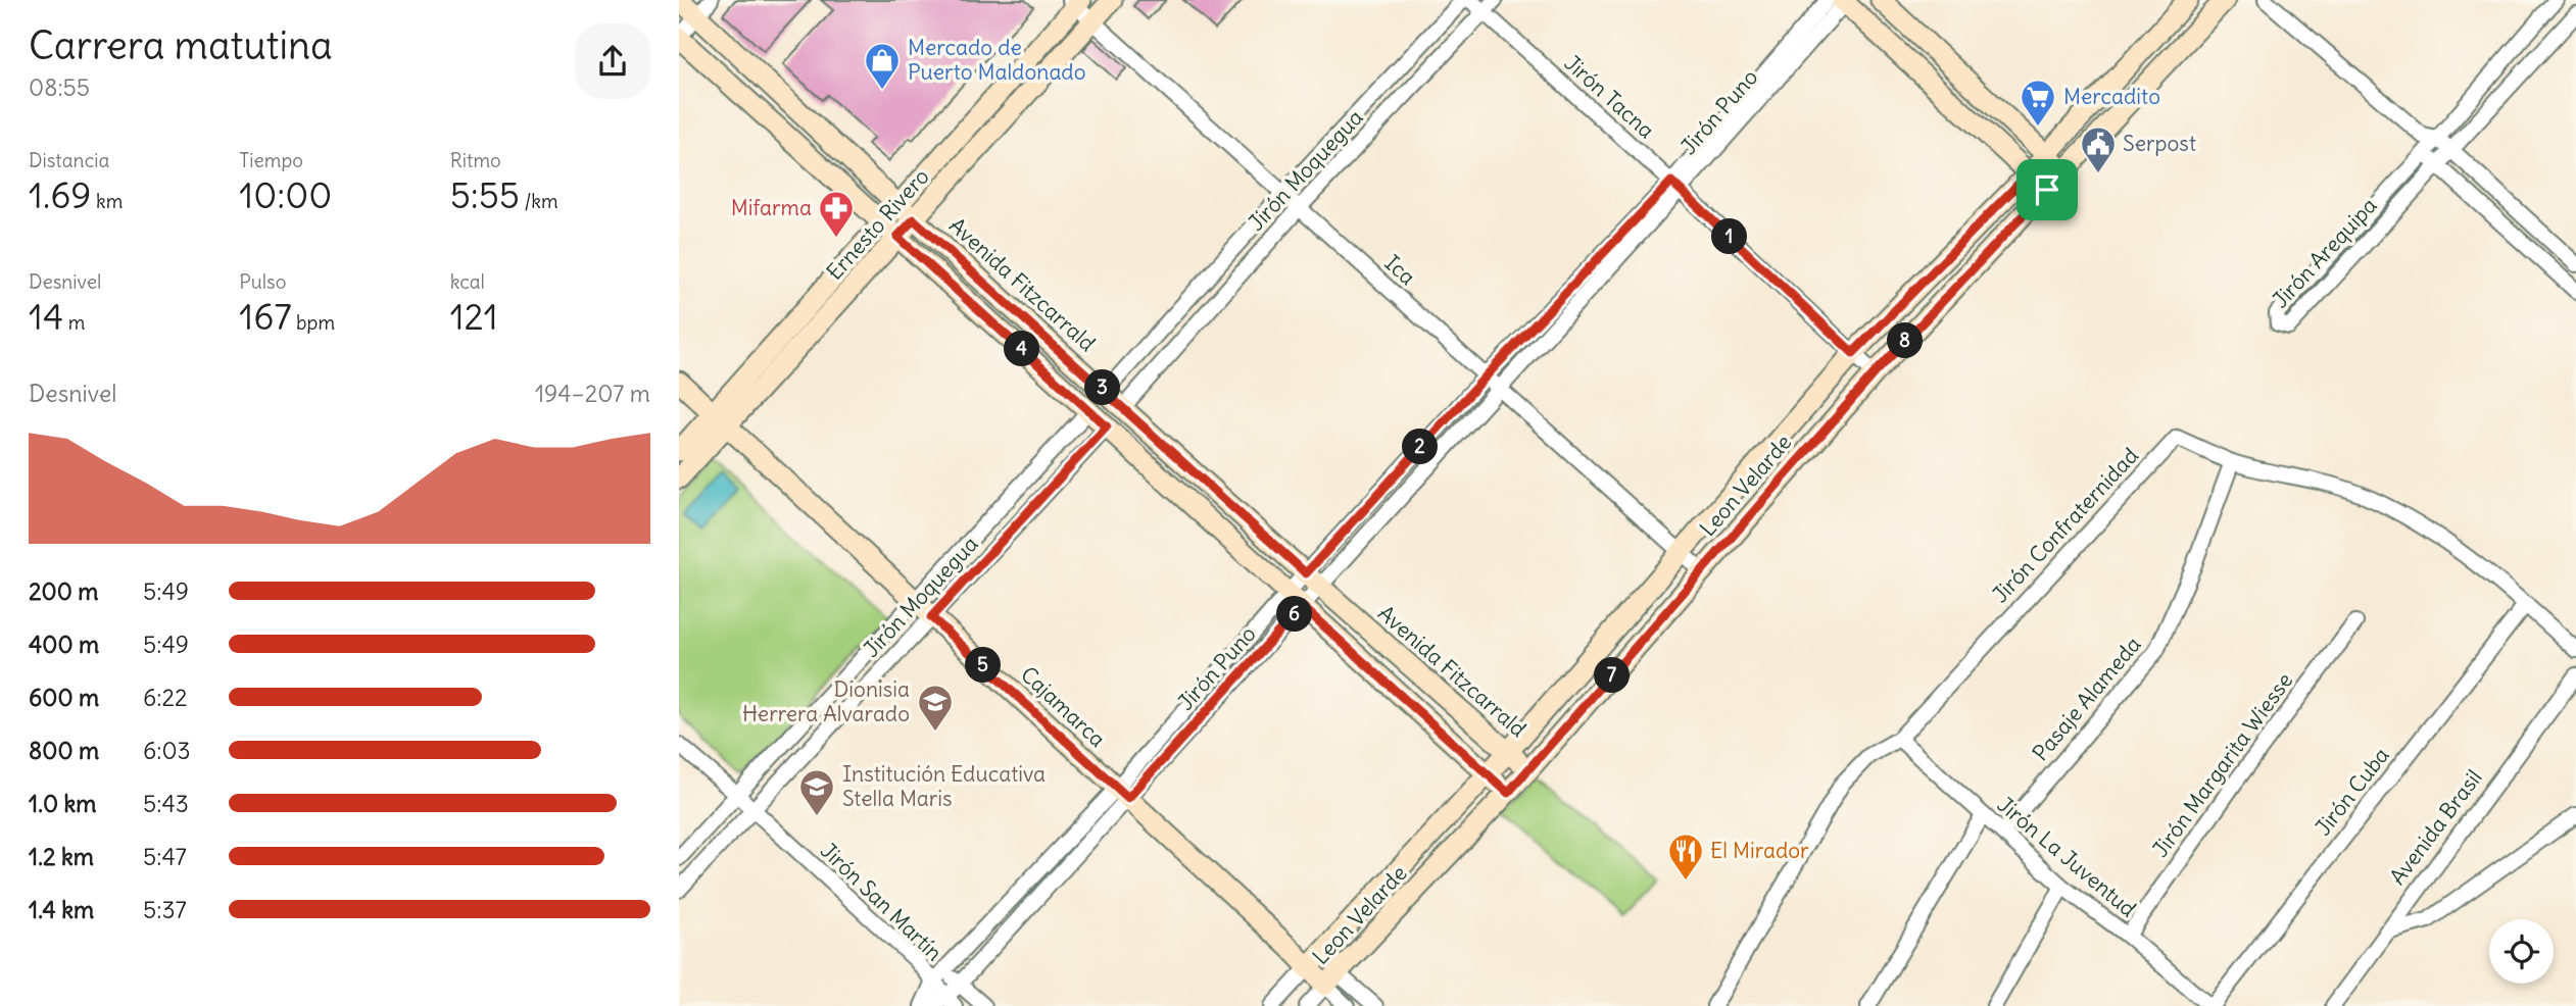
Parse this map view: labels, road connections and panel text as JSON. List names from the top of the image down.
{
  "streets": {
    "street": [
      "Jirón Tacna",
      "Jirón Puno",
      "Jirón Moquegua",
      "Ernesto Rivero",
      "Jirón Arequipa",
      "Ica",
      "Avenida Fitzcarrald",
      "Leon Velarde",
      "Jirón Confraternidad",
      "Pasaje Alameda",
      "Cajamarca",
      "Jirón Margarita Wiesse",
      "Jirón Cuba",
      "Avenida Brasil",
      "Jirón La Juventud",
      "Jirón San Martín"
    ]
  },
  "crossings": [
    ["Jirón Tacna", "Jirón Puno"],
    ["Jirón Tacna", "Jirón Moquegua"],
    ["Jirón Tacna", "Leon Velarde"],
    ["Jirón Puno", "Ica"],
    ["Jirón Puno", "Avenida Fitzcarrald"],
    ["Jirón Puno", "Cajamarca"],
    ["Jirón Puno", "Jirón San Martín"],
    ["Jirón Moquegua", "Ica"],
    ["Jirón Moquegua", "Avenida Fitzcarrald"],
    ["Jirón Moquegua", "Cajamarca"],
    ["Jirón Moquegua", "Jirón San Martín"],
    ["Ernesto Rivero", "Ica"],
    ["Ernesto Rivero", "Avenida Fitzcarrald"],
    ["Ernesto Rivero", "Cajamarca"],
    ["Ica", "Leon Velarde"],
    ["Avenida Fitzcarrald", "Leon Velarde"],
    ["Leon Velarde", "Cajamarca"],
    ["Jirón Confraternidad", "Pasaje Alameda"],
    ["Jirón Confraternidad", "Jirón Cuba"],
    ["Jirón Confraternidad", "Jirón La Juventud"],
    ["Pasaje Alameda", "Jirón La Juventud"],
    ["Jirón Margarita Wiesse", "Jirón La Juventud"],
    ["Jirón Cuba", "Jirón La Juventud"]
  ],
  "places": {
    "shop": ["Mercado de Puerto Maldonado"],
    "supermarket": ["Mercadito"],
    "public building": ["Serpost"],
    "pharmacy": ["Mifarma"],
    "school or university": ["Dionisia Herrera Alvarado", "Institución Educativa Stella Maris"],
    "restaurant": ["El Mirador"]
  },
  "page": {
    "heading": ["Carrera matutina", "08:55"],
    "stats": [
      ["Distancia", "1.69 km"],
      ["Tiempo", "10:00"],
      ["Ritmo", "5:55 /km"],
      ["Desnivel", "14 m"],
      ["Pulso", "167 bpm"],
      ["kcal", "121"]
    ],
    "pins": [
      "1",
      "8",
      "4",
      "3",
      "2",
      "6",
      "5",
      "7"
    ],
    "chart": ["Desnivel", "194–207 m"],
    "list": [
      {
        "name": "200 m",
        "note": "5:49"
      },
      {
        "name": "400 m",
        "note": "5:49"
      },
      {
        "name": "600 m",
        "note": "6:22"
      },
      {
        "name": "800 m",
        "note": "6:03"
      },
      {
        "name": "1.0 km",
        "note": "5:43"
      },
      {
        "name": "1.2 km",
        "note": "5:47"
      },
      {
        "name": "1.4 km",
        "note": "5:37"
      }
    ]
  }
}
